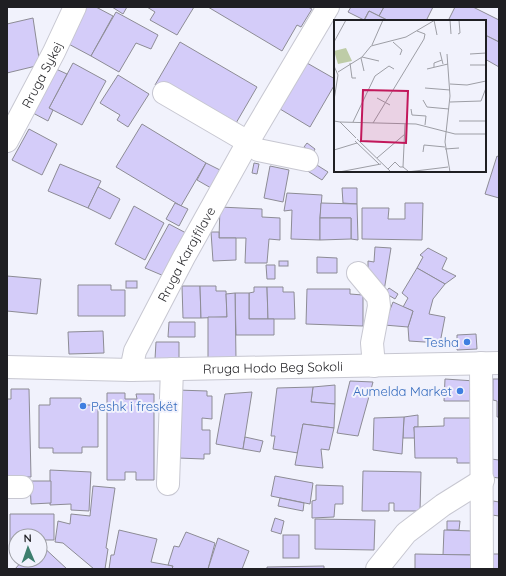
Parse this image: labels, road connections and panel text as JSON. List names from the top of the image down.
{
  "streets": {
    "street": ["Rruga Sykej", "Rruga Karajfilave", "Rruga Hodo Beg Sokoli"]
  },
  "crossings": [
    ["Rruga Karajfilave", "Rruga Hodo Beg Sokoli"]
  ],
  "places": ["Tesha", "Aumelda Market", "Peshk i freskët"],
  "north": "top"
}
